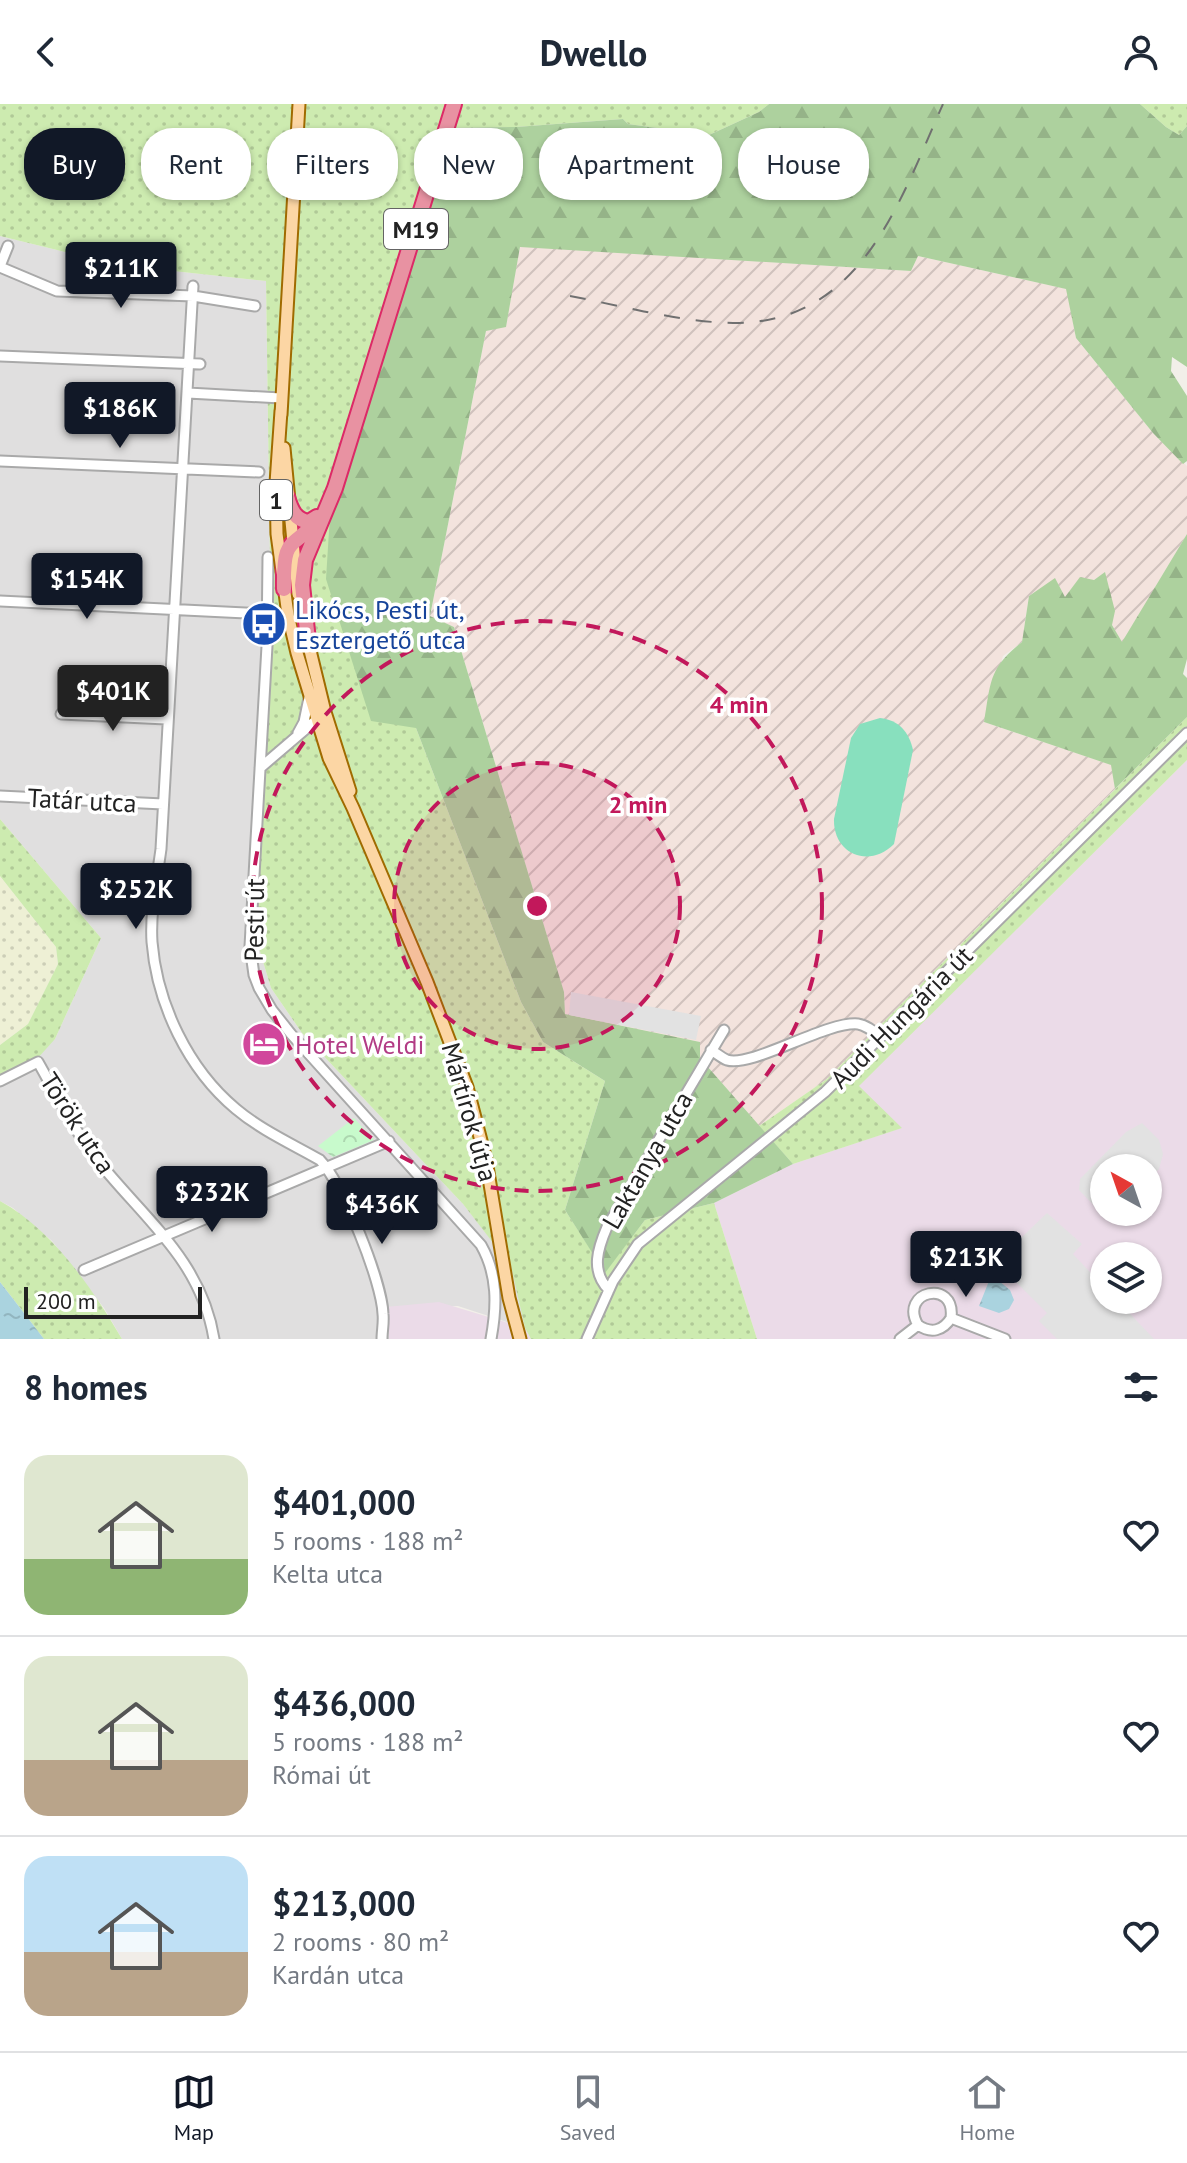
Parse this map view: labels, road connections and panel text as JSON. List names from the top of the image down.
{
  "streets": {
    "highway": ["M19"],
    "main road": ["1", "Mártírok útja"],
    "street": [
      "Tatár utca",
      "Pesti út",
      "Audi Hungária út",
      "Török utca",
      "Laktanya utca"
    ]
  },
  "crossings": [
    ["1", "Mártírok útja"],
    ["Audi Hungária út", "Laktanya utca"]
  ],
  "places": {
    "bus stop": ["Likócs, Pesti út, Esztergető utca"],
    "hotel": ["Hotel Weldi"]
  },
  "scale_bar": "200 m",
  "north": "top left",
  "page": {
    "header": "Dwello",
    "chip": [
      "Buy",
      "Rent",
      "Filters",
      "New",
      "Apartment",
      "House"
    ],
    "price": [
      "$211K",
      "$186K",
      "$154K",
      "$401K",
      "$252K",
      "$232K",
      "$436K",
      "$213K"
    ],
    "scale": "200 m",
    "heading": "8 homes",
    "list": [
      {
        "name": "$401,000",
        "note": "5 rooms · 188 m² · Kelta utca"
      },
      {
        "name": "$436,000",
        "note": "5 rooms · 188 m² · Római út"
      },
      {
        "name": "$213,000",
        "note": "2 rooms · 80 m² · Kardán utca"
      }
    ],
    "tabs": ["Map", "Saved", "Home"]
  },
  "rings": ["4 min", "2 min"]
}
